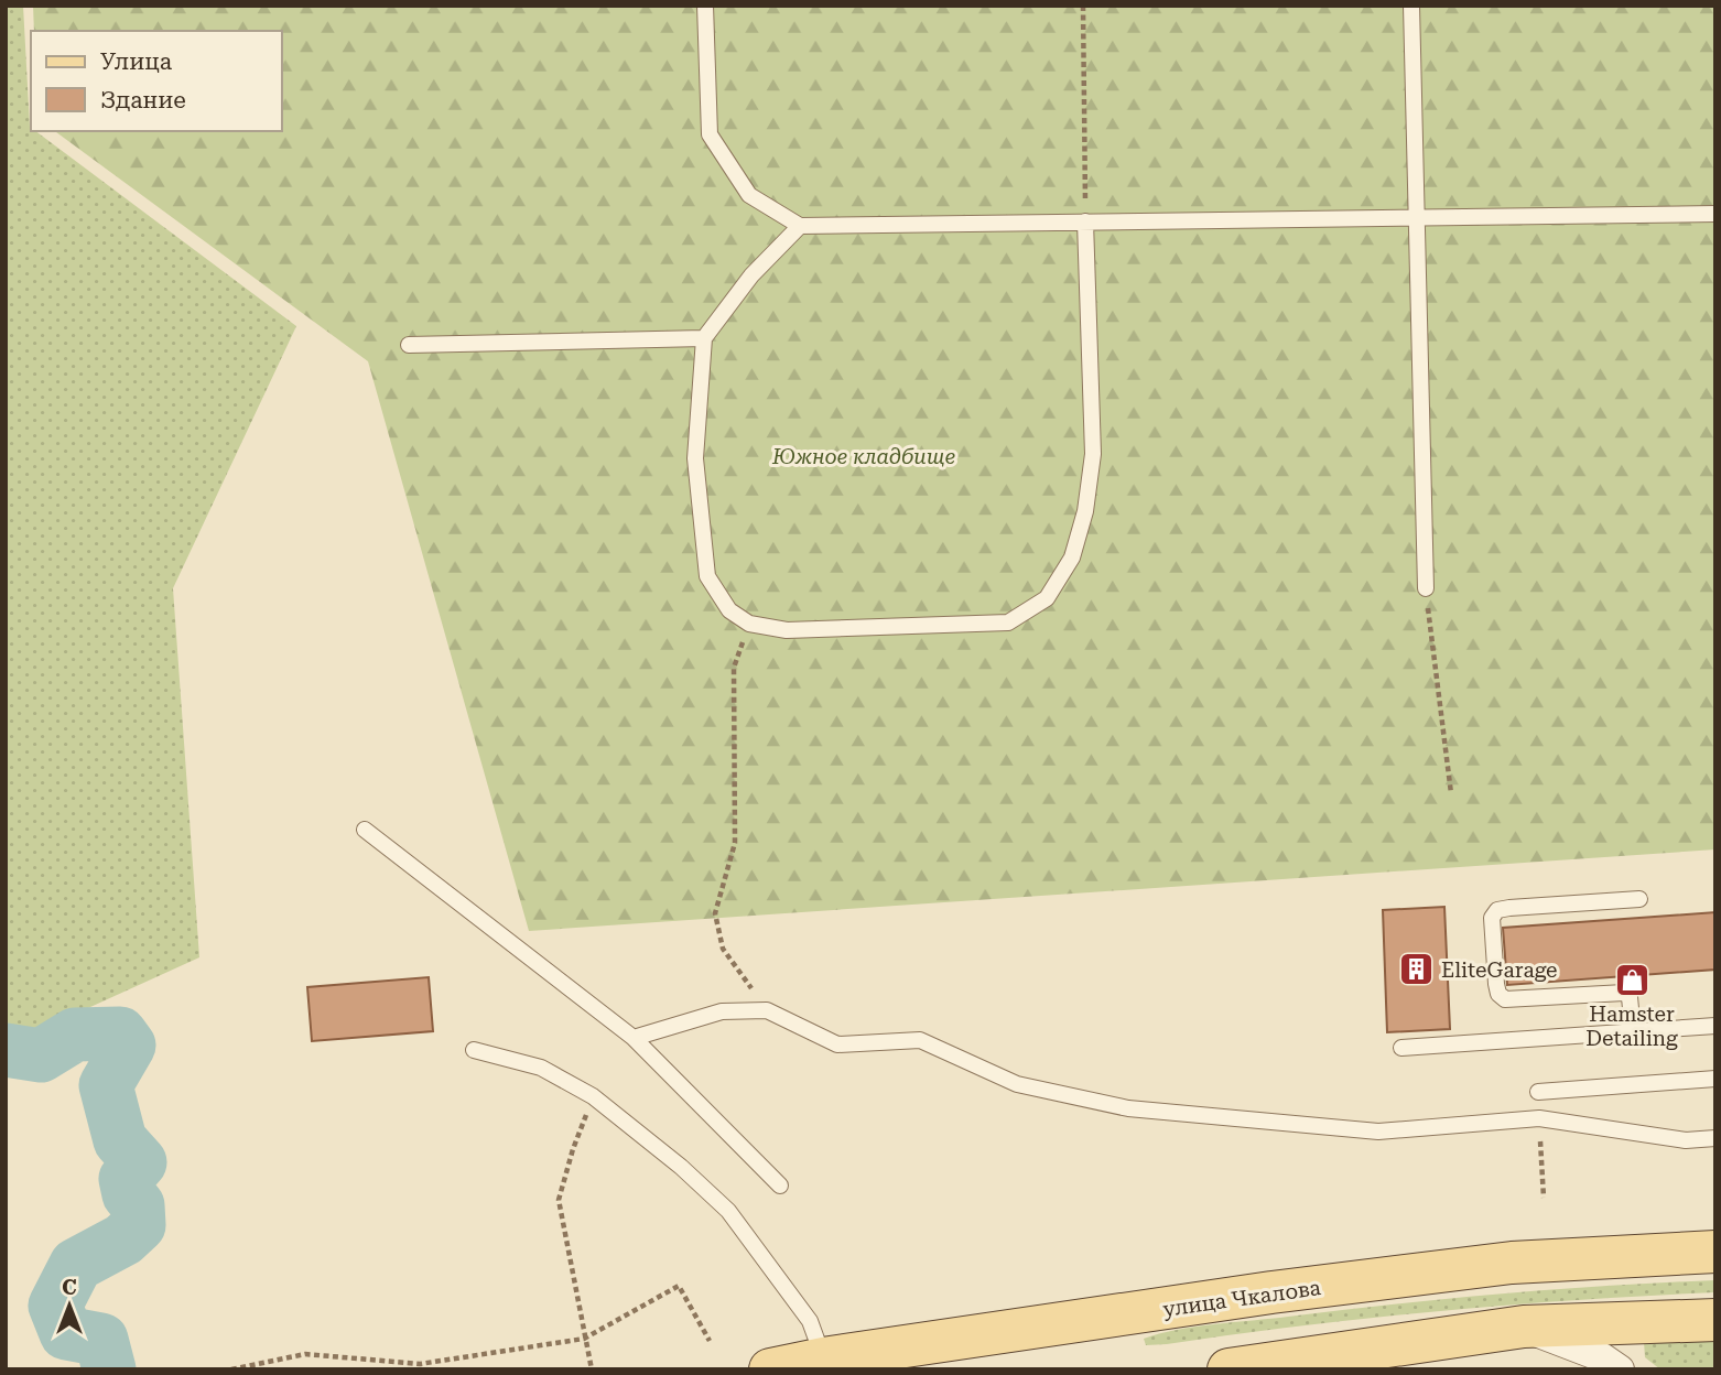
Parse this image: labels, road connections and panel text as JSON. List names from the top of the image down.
{
  "streets": {
    "main road": ["улица Чкалова"]
  },
  "parks": ["Южное кладбище"],
  "places": {
    "building": ["EliteGarage"],
    "shop": ["Hamster Detailing"]
  },
  "legend": ["Улица", "Здание"],
  "north": "top"
}
